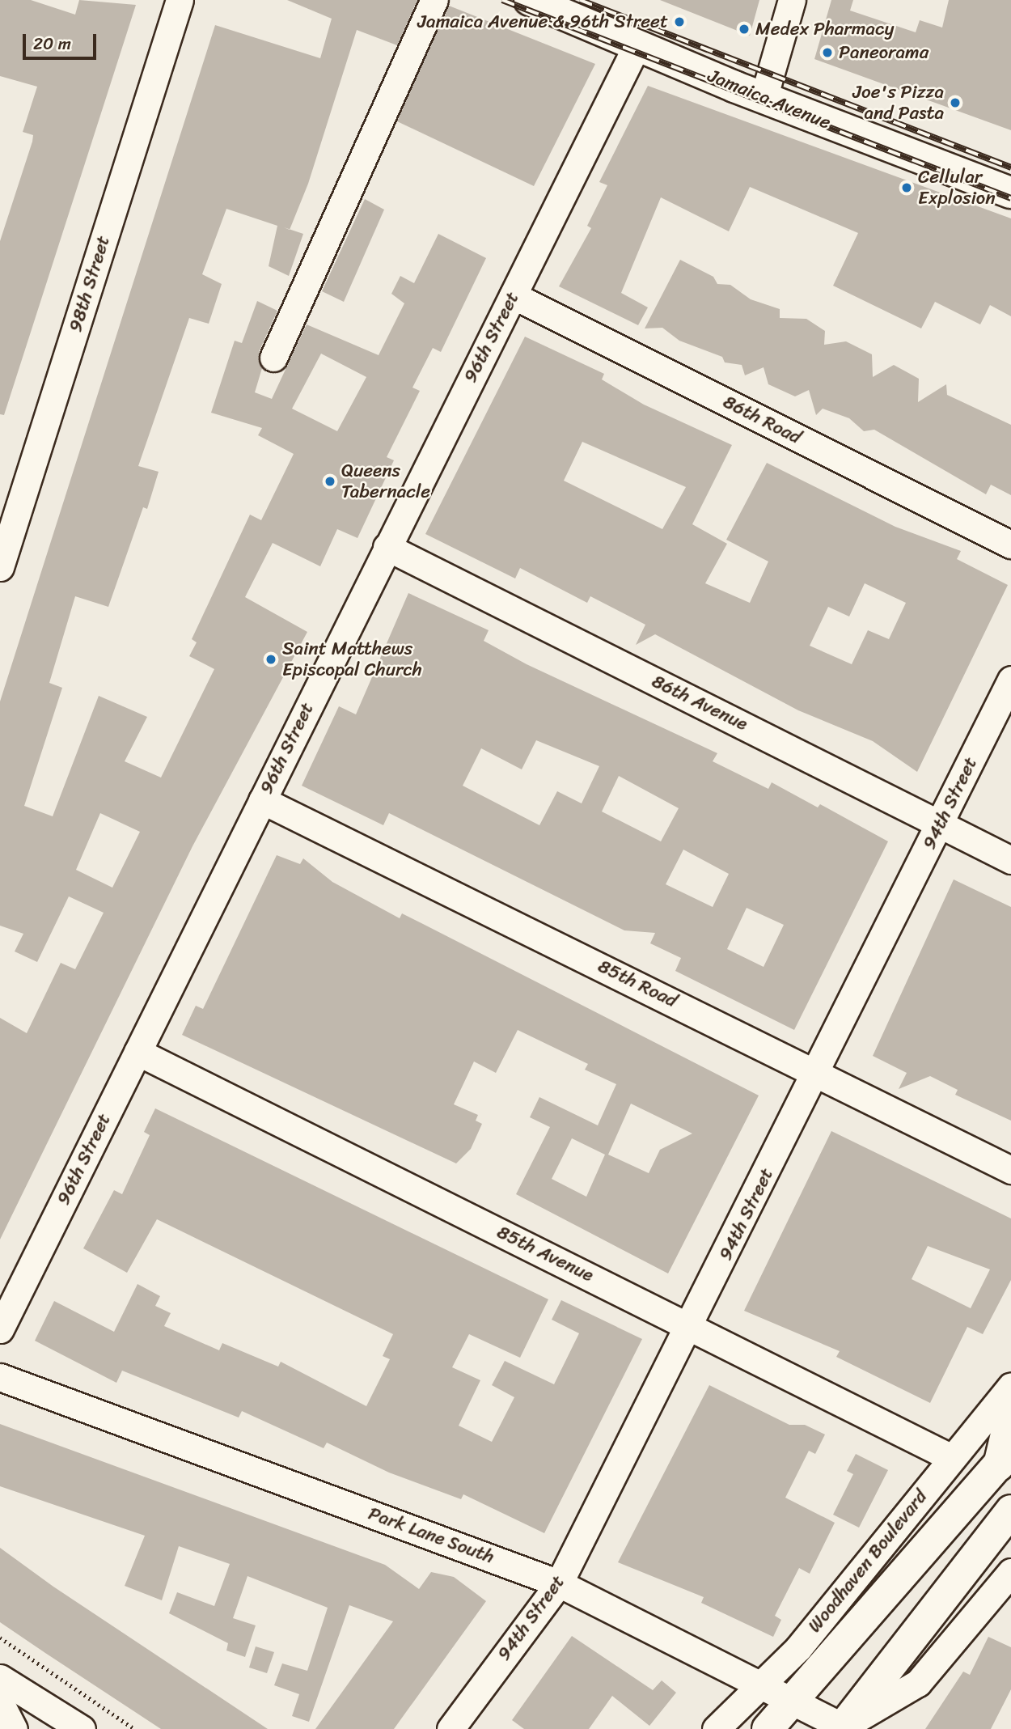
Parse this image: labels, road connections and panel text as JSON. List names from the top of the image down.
{
  "streets": {
    "main road": ["Jamaica Avenue", "Woodhaven Boulevard"],
    "street": [
      "98th Street",
      "96th Street",
      "86th Road",
      "86th Avenue",
      "94th Street",
      "85th Road",
      "85th Avenue",
      "Park Lane South"
    ]
  },
  "crossings": [
    ["Jamaica Avenue", "96th Street"],
    ["96th Street", "86th Road"],
    ["96th Street", "86th Avenue"],
    ["96th Street", "85th Road"],
    ["96th Street", "85th Avenue"],
    ["86th Avenue", "94th Street"],
    ["94th Street", "85th Road"],
    ["94th Street", "85th Avenue"],
    ["94th Street", "Park Lane South"],
    ["85th Avenue", "Woodhaven Boulevard"],
    ["Park Lane South", "Woodhaven Boulevard"]
  ],
  "places": [
    "Jamaica Avenue & 96th Street",
    "Medex Pharmacy",
    "Paneorama",
    "Joe's Pizza and Pasta",
    "Cellular Explosion",
    "Queens Tabernacle",
    "Saint Matthews Episcopal Church"
  ],
  "scale_bar": "20 m"
}
